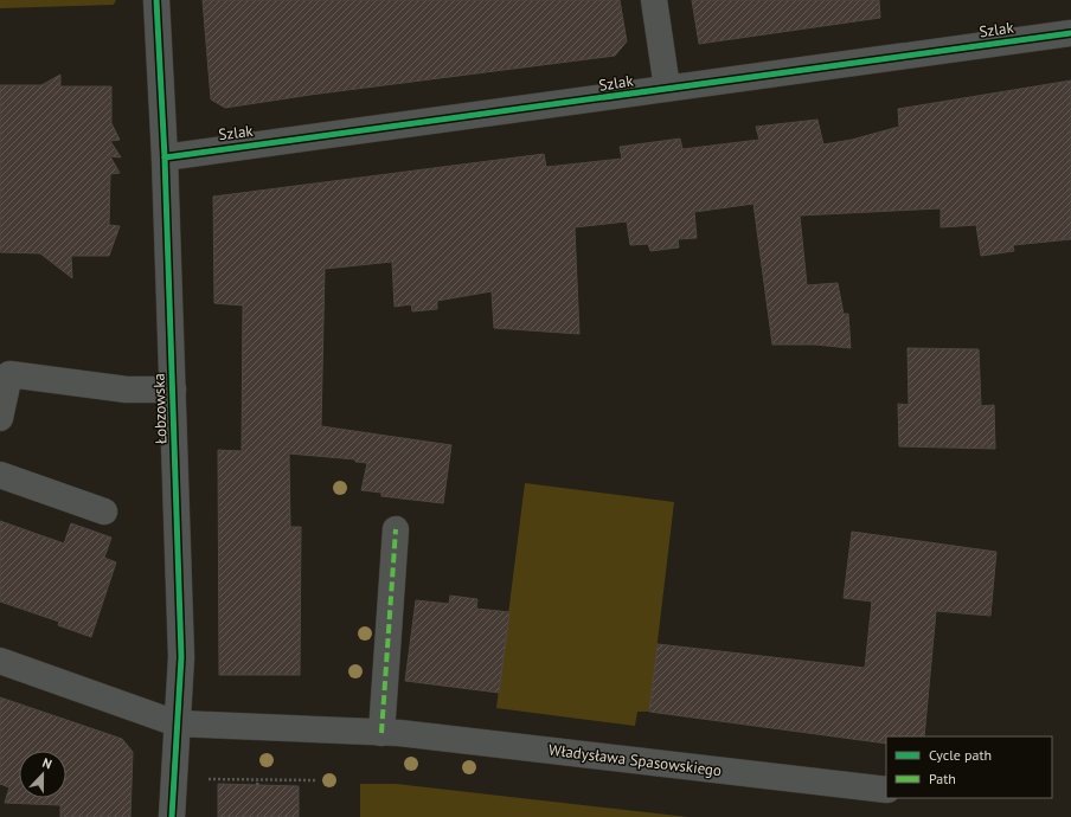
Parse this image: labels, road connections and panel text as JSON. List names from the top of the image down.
{
  "streets": {
    "street": ["Szlak", "Łobzowska", "Władysława Spasowskiego"]
  },
  "crossings": [
    ["Szlak", "Łobzowska"],
    ["Łobzowska", "Władysława Spasowskiego"]
  ],
  "legend": ["Cycle path", "Path"],
  "north": "top"
}
